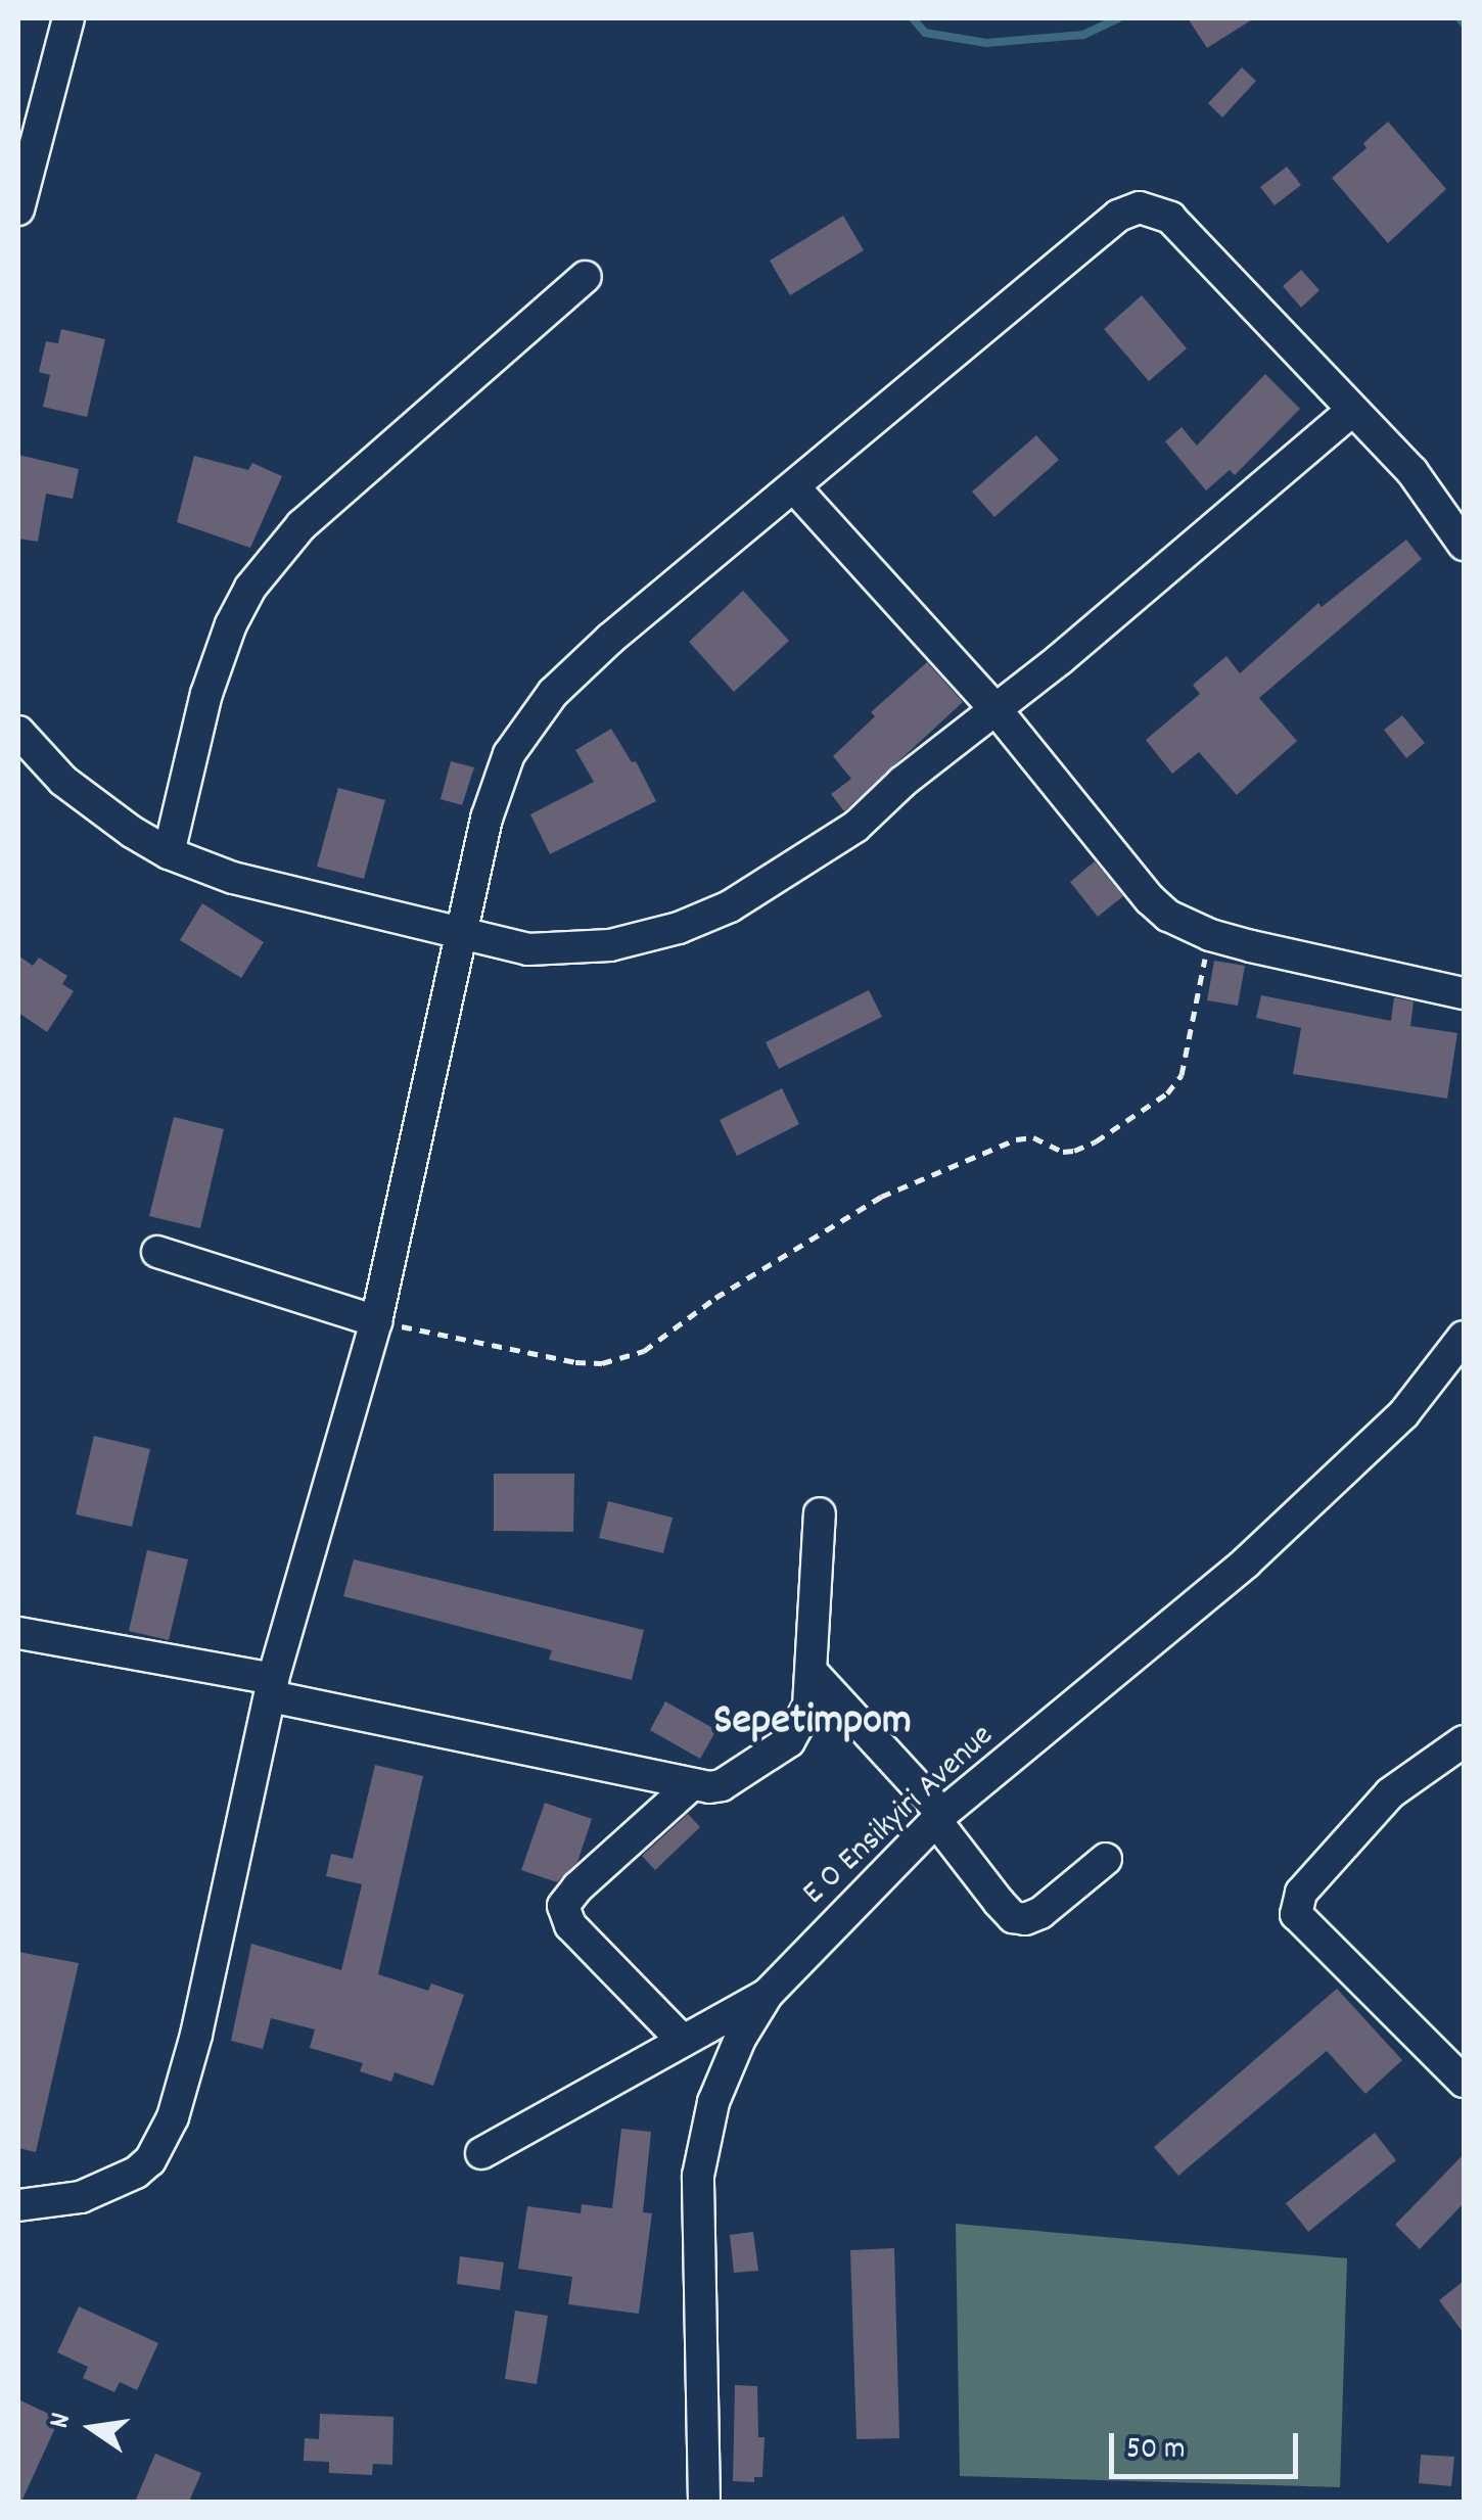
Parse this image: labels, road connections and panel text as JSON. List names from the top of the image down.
{
  "streets": {
    "street": ["E O Ensikyiri Avenue"]
  },
  "districts": ["Sepetimpom"],
  "scale_bar": "50 m",
  "north": "left"
}
